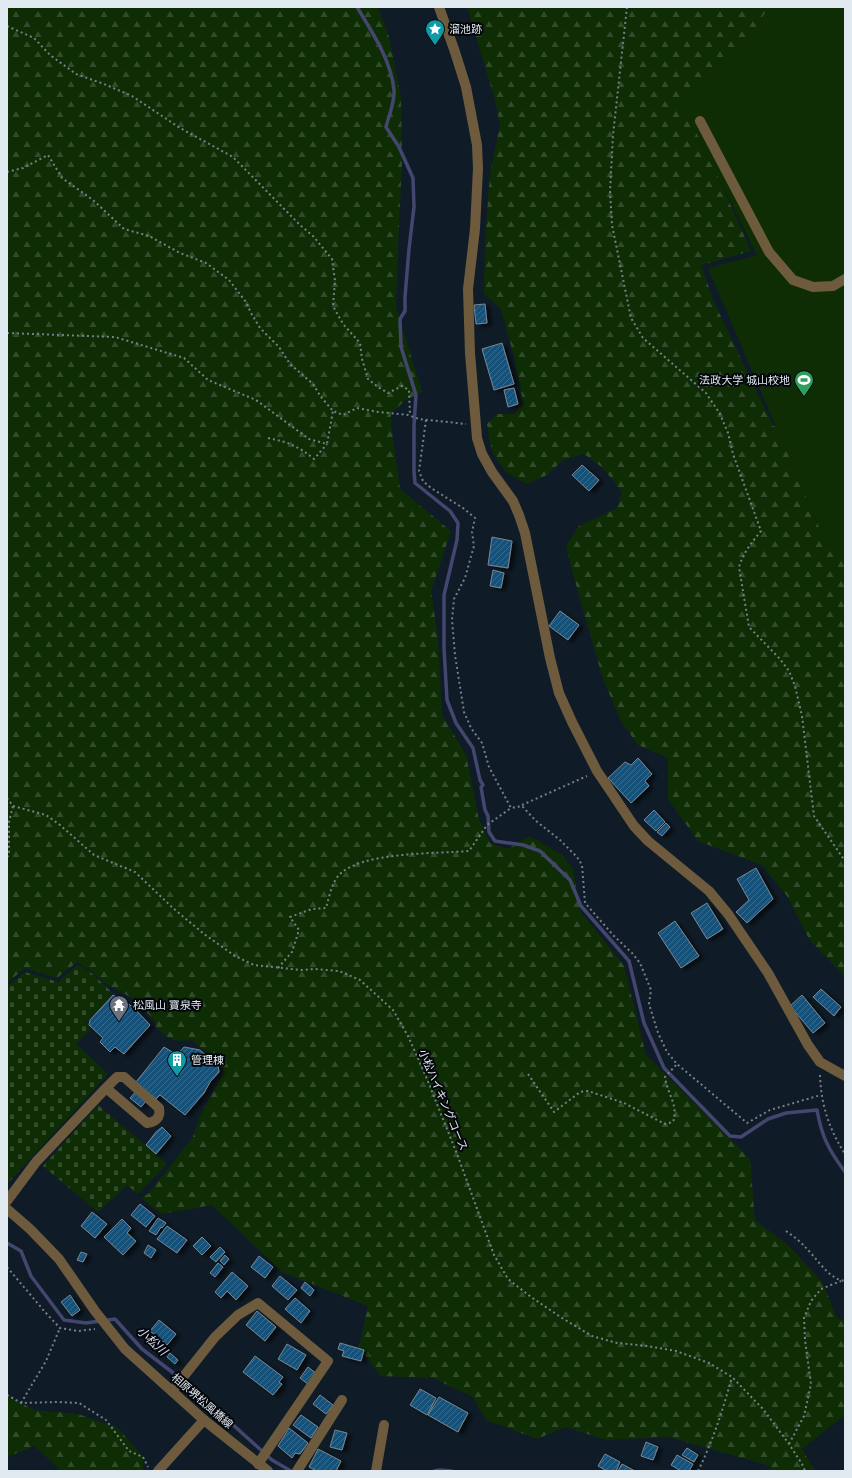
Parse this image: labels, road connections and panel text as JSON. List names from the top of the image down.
{
  "streets": {
    "street": ["相原堺松風橋線"],
    "path": ["小松ハイキングコース"]
  },
  "water": ["小松川"],
  "places": {
    "place": ["溜池跡"],
    "sports": ["法政大学 城山校地"],
    "temple": ["松風山 寶泉寺"],
    "building": ["管理棟"]
  }
}
